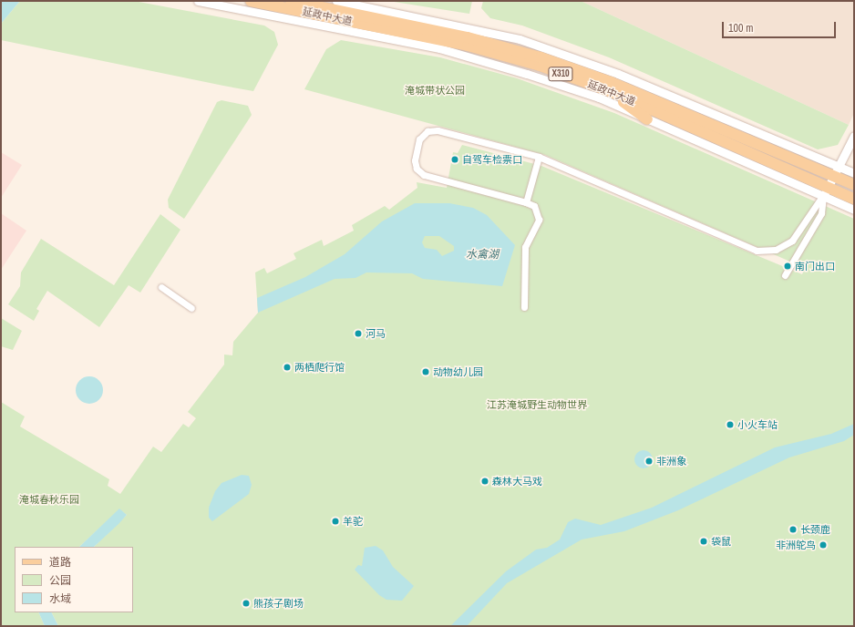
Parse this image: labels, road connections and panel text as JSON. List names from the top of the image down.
{
  "streets": {
    "main road": ["延政中大道", "X310"]
  },
  "water": ["水禽湖"],
  "parks": ["淹城带状公园", "江苏淹城野生动物世界", "淹城春秋乐园"],
  "places": [
    "自驾车检票口",
    "南门出口",
    "河马",
    "两栖爬行馆",
    "动物幼儿园",
    "小火车站",
    "非洲象",
    "森林大马戏",
    "羊驼",
    "长颈鹿",
    "袋鼠",
    "非洲鸵鸟",
    "熊孩子剧场"
  ],
  "legend": ["道路", "公园", "水域"],
  "scale_bar": "100 m"
}
